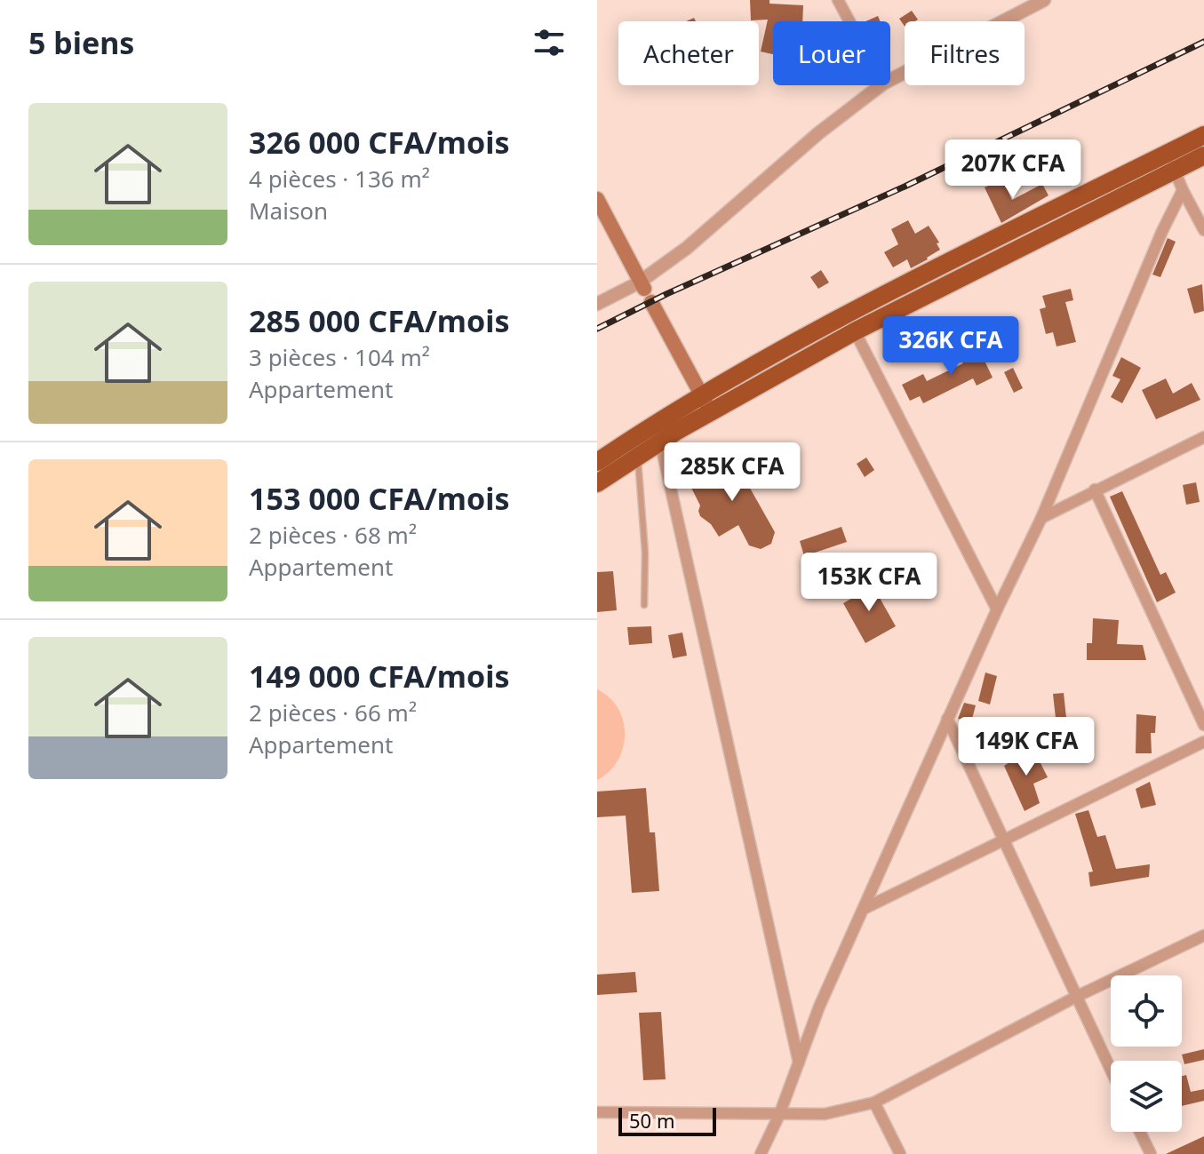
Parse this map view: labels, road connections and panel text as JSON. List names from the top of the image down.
{
  "scale_bar": "50 m",
  "page": {
    "heading": "5 biens",
    "chip": ["Acheter", "Louer", "Filtres"],
    "list": [
      {
        "name": "326 000 CFA/mois",
        "note": "4 pièces · 136 m² · Maison"
      },
      {
        "name": "285 000 CFA/mois",
        "note": "3 pièces · 104 m² · Appartement"
      },
      {
        "name": "153 000 CFA/mois",
        "note": "2 pièces · 68 m² · Appartement"
      },
      {
        "name": "149 000 CFA/mois",
        "note": "2 pièces · 66 m² · Appartement"
      }
    ],
    "price": [
      "207K CFA",
      "326K CFA",
      "285K CFA",
      "153K CFA",
      "149K CFA"
    ],
    "scale": "50 m"
  }
}
